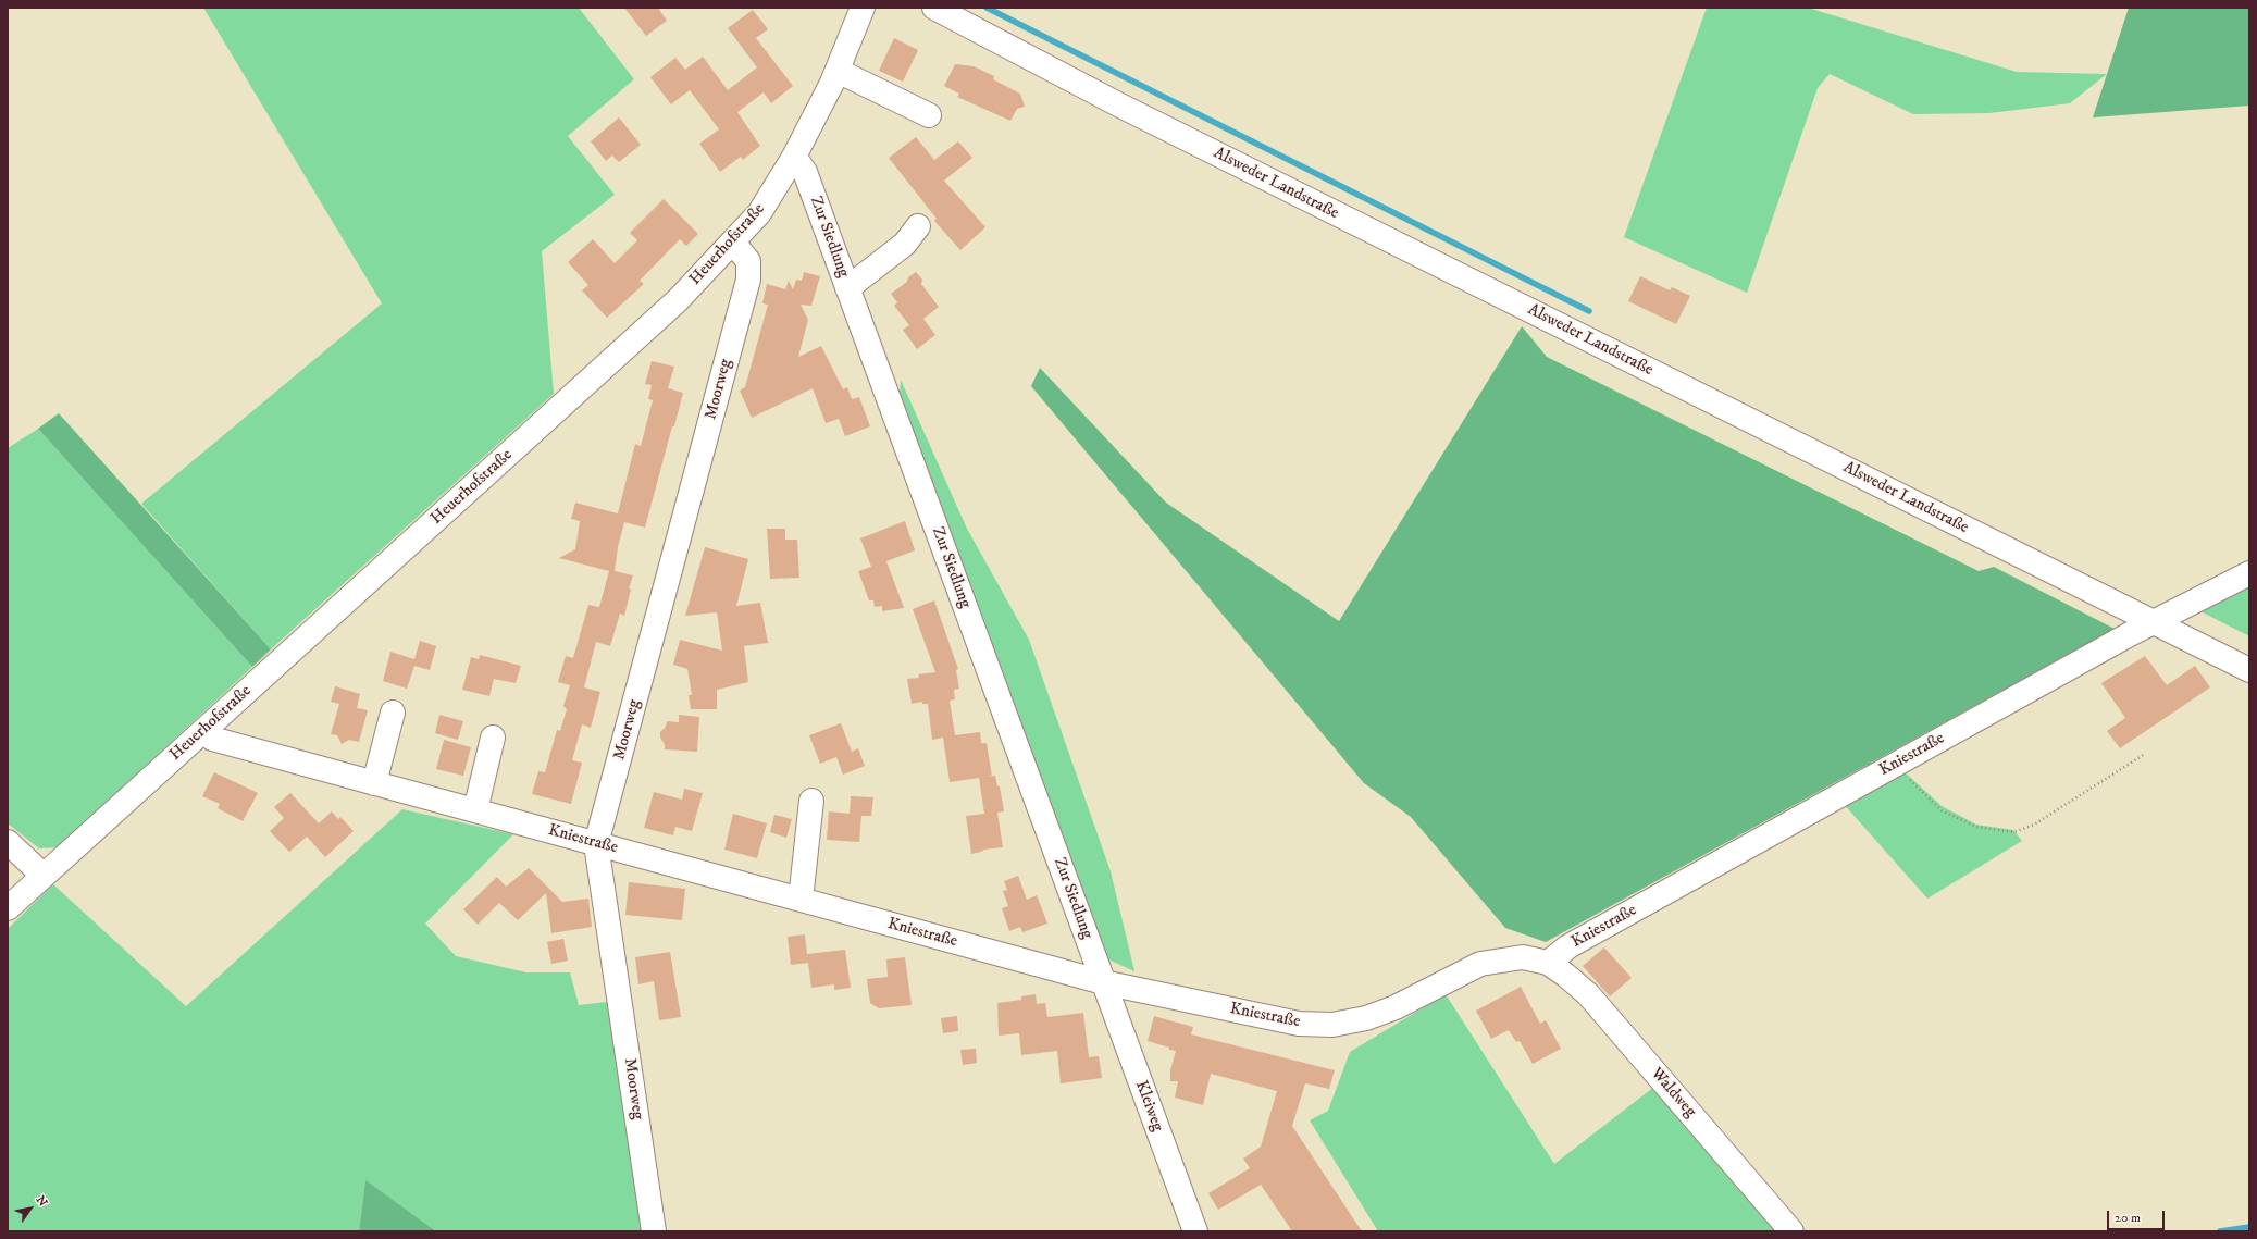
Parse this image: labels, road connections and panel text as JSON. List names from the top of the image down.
{
  "streets": {
    "street": [
      "Alsweder Landstraße",
      "Zur Siedlung",
      "Heuerhofstraße",
      "Moorweg",
      "Kniestraße",
      "Waldweg",
      "Kleiweg"
    ]
  },
  "crossings": [
    ["Alsweder Landstraße", "Kniestraße"],
    ["Zur Siedlung", "Heuerhofstraße"],
    ["Zur Siedlung", "Kniestraße"],
    ["Zur Siedlung", "Kleiweg"],
    ["Heuerhofstraße", "Moorweg"],
    ["Heuerhofstraße", "Kniestraße"],
    ["Moorweg", "Kniestraße"],
    ["Kniestraße", "Waldweg"],
    ["Kniestraße", "Kleiweg"]
  ],
  "scale_bar": "20 m",
  "north": "top right"
}
